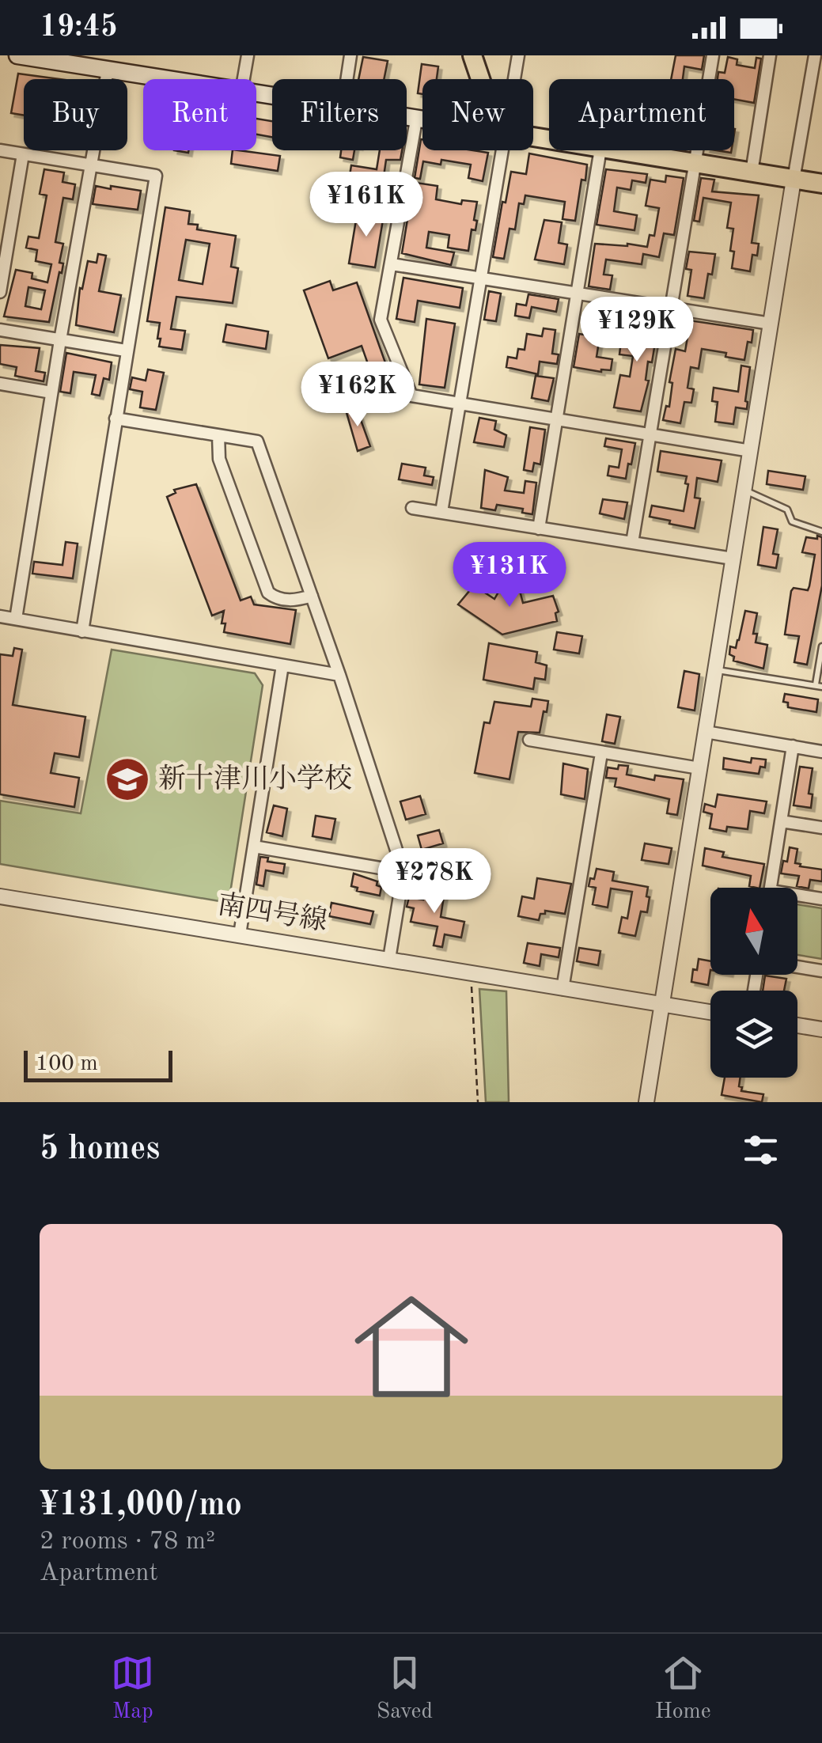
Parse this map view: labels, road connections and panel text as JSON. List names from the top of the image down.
{
  "streets": {
    "street": ["南四号線"]
  },
  "places": {
    "school or university": ["新十津川小学校"]
  },
  "scale_bar": "100 m",
  "north": "top",
  "page": {
    "status": "19:45",
    "chip": [
      "Buy",
      "Rent",
      "Filters",
      "New",
      "Apartment"
    ],
    "price": [
      "¥161K",
      "¥129K",
      "¥162K",
      "¥131K",
      "¥278K"
    ],
    "scale": "100 m",
    "heading": "5 homes",
    "list": [
      {
        "name": "¥131,000/mo",
        "note": "2 rooms · 78 m² · Apartment"
      }
    ],
    "tabs": ["Map", "Saved", "Home"]
  }
}
